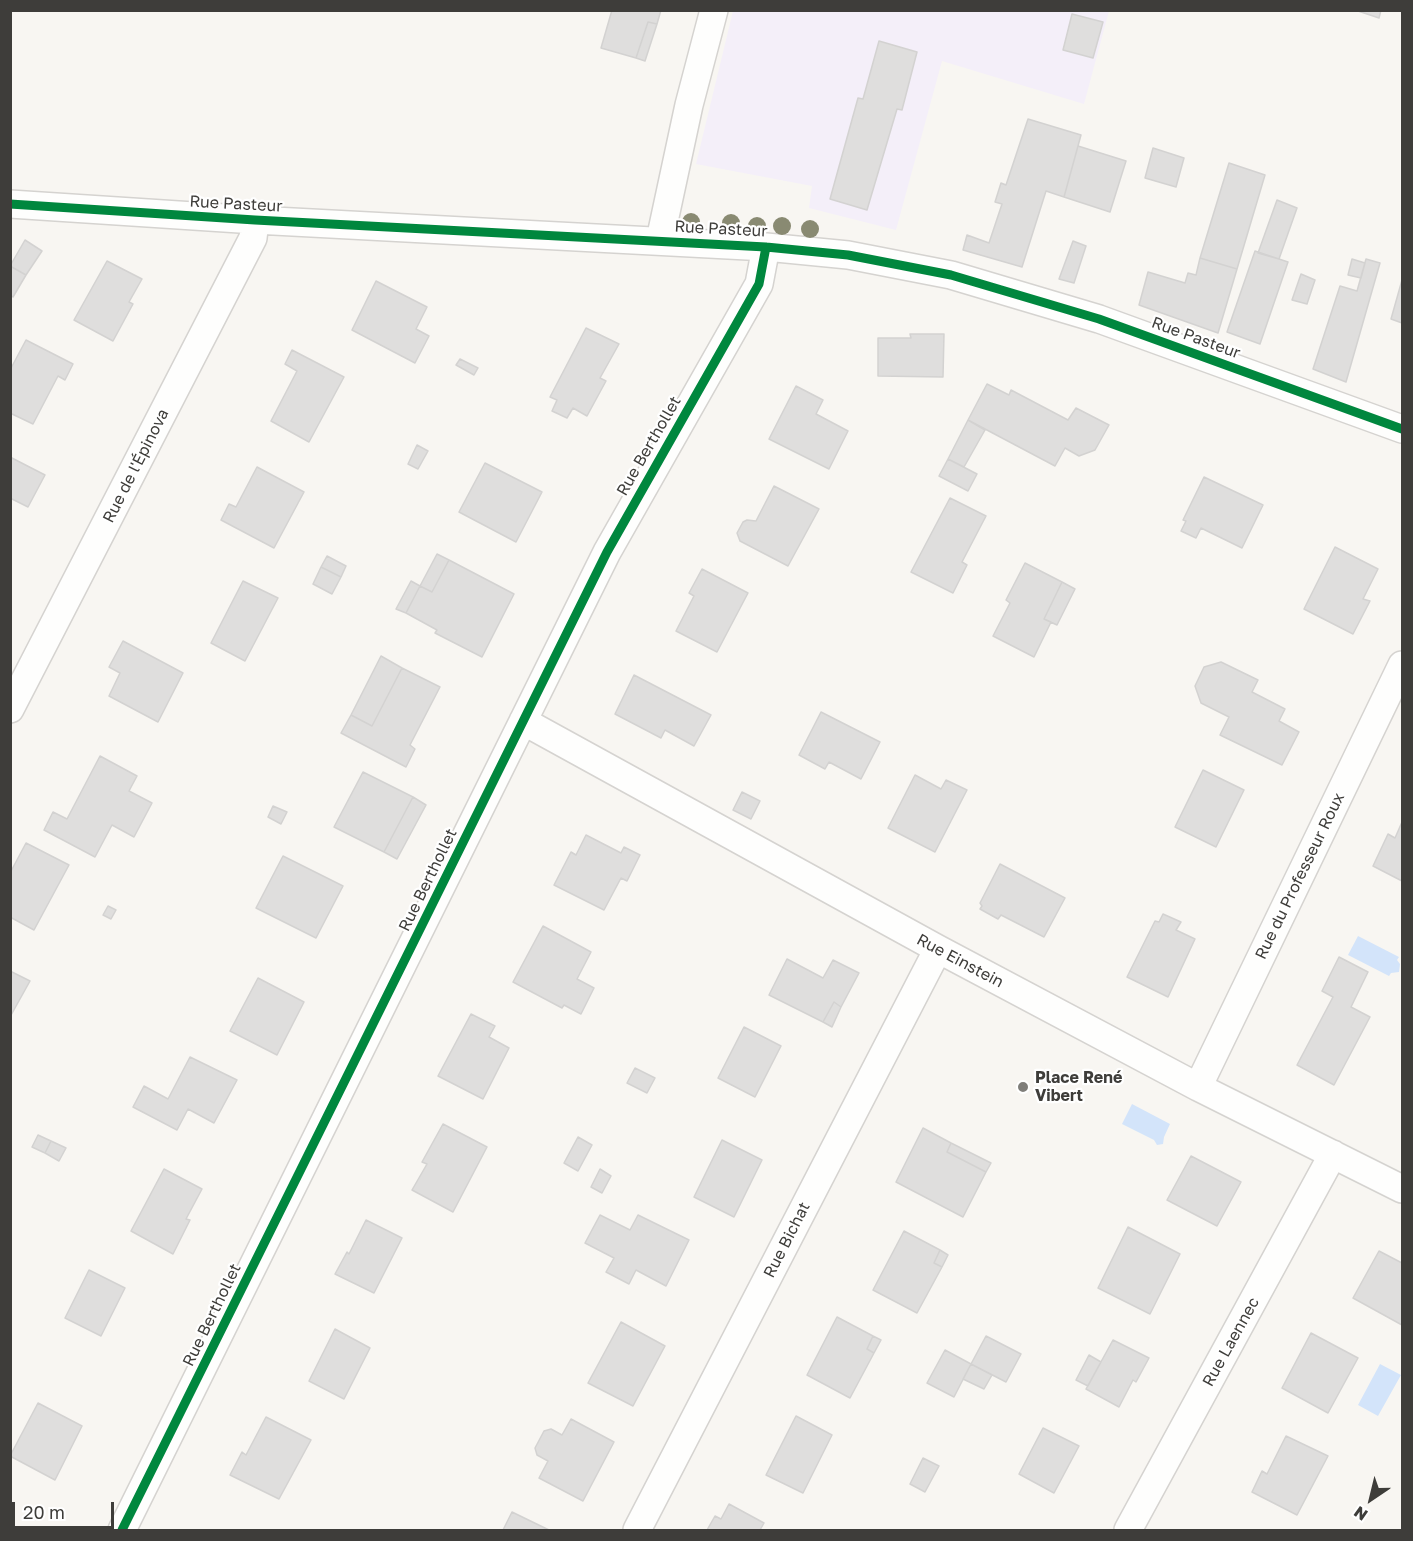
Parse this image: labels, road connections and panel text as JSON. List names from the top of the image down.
{
  "streets": {
    "street": [
      "Rue Pasteur",
      "Rue Berthollet",
      "Rue de l'Épinova",
      "Rue du Professeur Roux",
      "Rue Einstein",
      "Rue Bichat",
      "Rue Laennec"
    ]
  },
  "crossings": [
    ["Rue Pasteur", "Rue Berthollet"],
    ["Rue Pasteur", "Rue de l'Épinova"],
    ["Rue Berthollet", "Rue Einstein"],
    ["Rue du Professeur Roux", "Rue Einstein"],
    ["Rue Einstein", "Rue Bichat"],
    ["Rue Einstein", "Rue Laennec"]
  ],
  "places": ["Place René Vibert"],
  "scale_bar": "20 m",
  "north": "bottom left"
}
